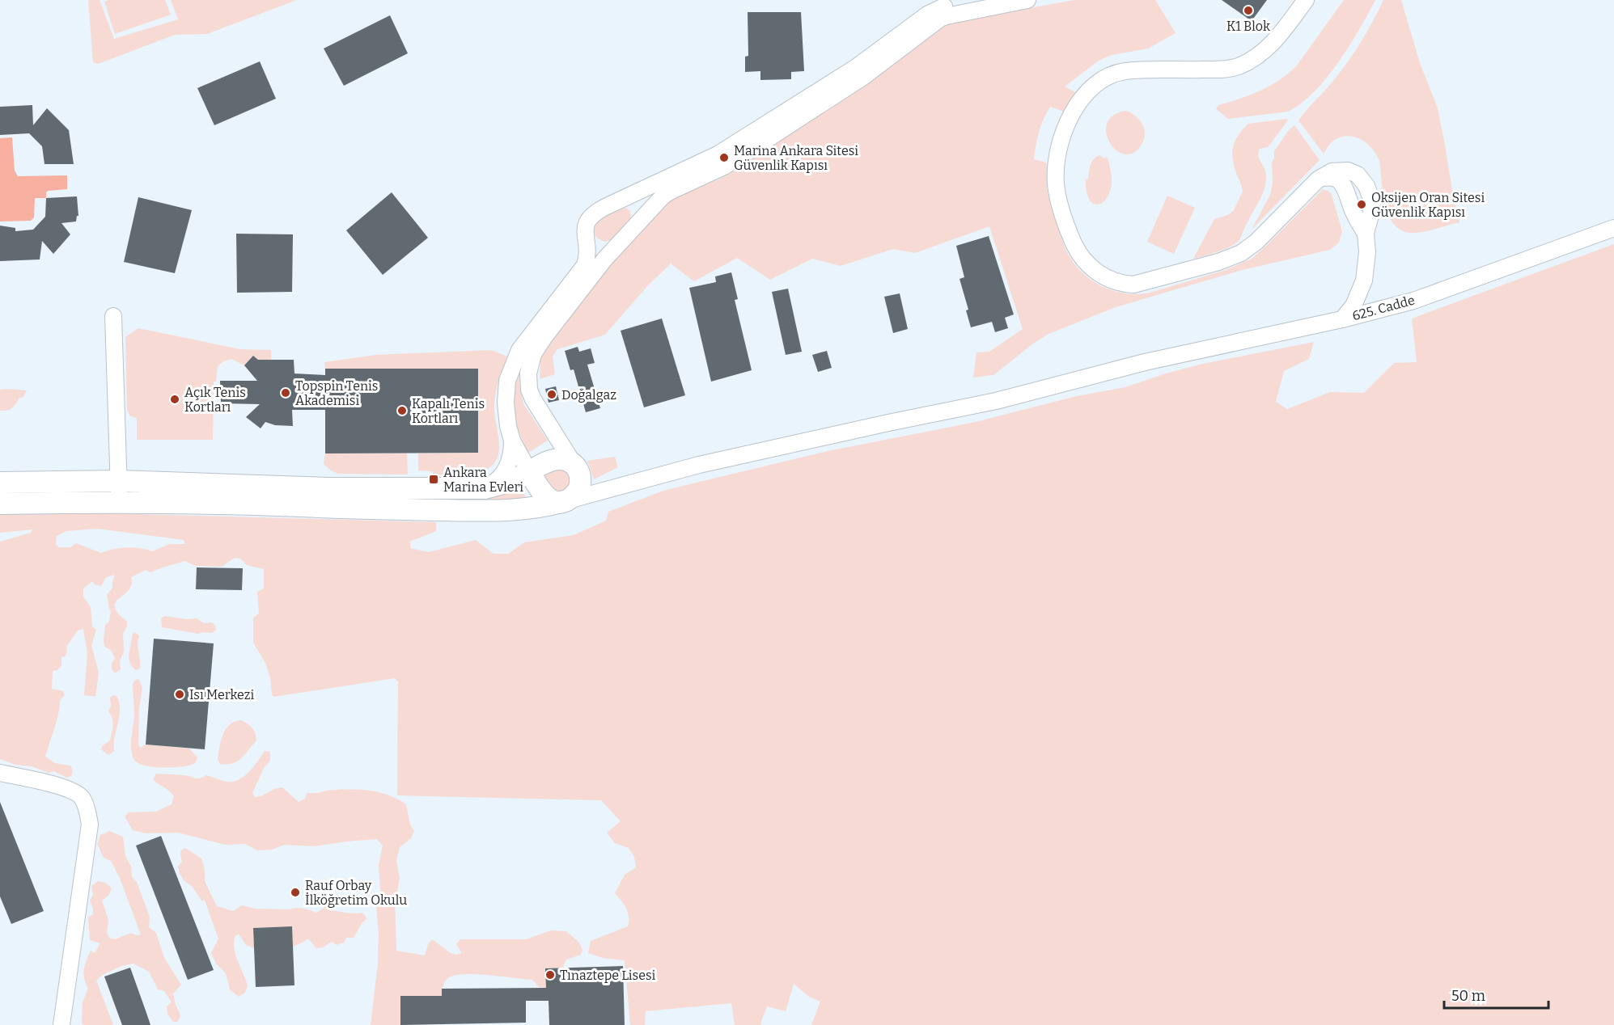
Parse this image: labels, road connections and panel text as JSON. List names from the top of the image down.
{
  "streets": {
    "street": ["625. Cadde"]
  },
  "places": {
    "other": [
      "K1 Blok",
      "Marina Ankara Sitesi Güvenlik Kapısı",
      "Oksijen Oran Sitesi Güvenlik Kapısı",
      "Topspin Tenis Akademisi",
      "Doğalgaz",
      "Açık Tenis Kortları",
      "Kapalı Tenis Kortları",
      "Isı Merkezi",
      "Rauf Orbay İlköğretim Okulu",
      "Tınaztepe Lisesi"
    ],
    "transit": ["Ankara Marina Evleri"]
  },
  "scale_bar": "50 m"
}
